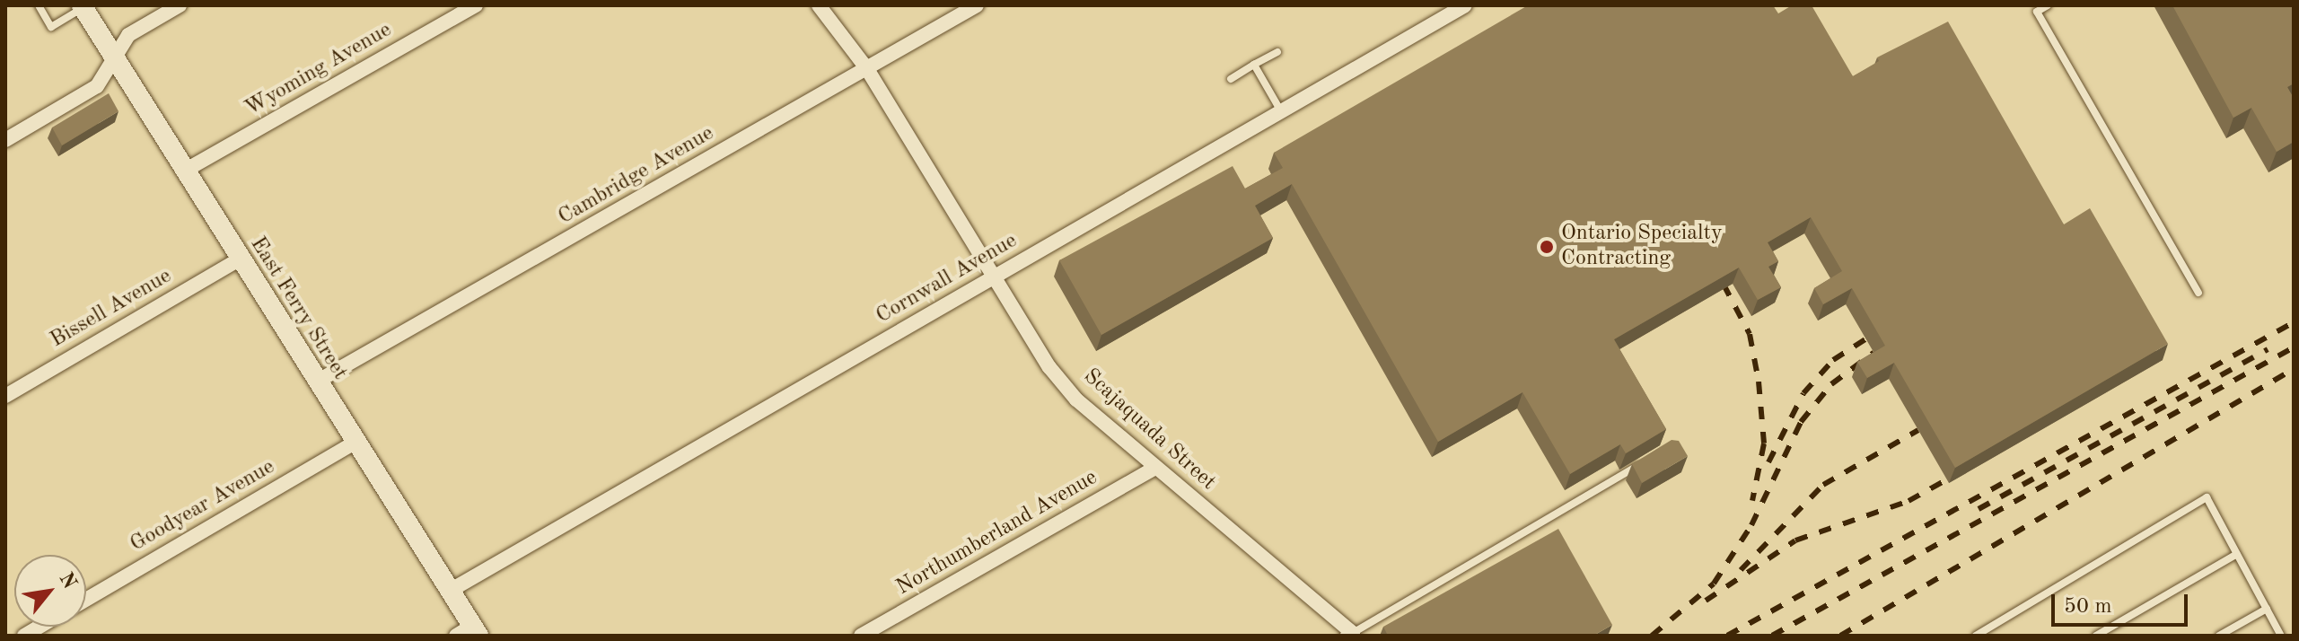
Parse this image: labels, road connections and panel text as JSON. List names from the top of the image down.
{
  "streets": {
    "street": [
      "Wyoming Avenue",
      "Cambridge Avenue",
      "Cornwall Avenue",
      "Bissell Avenue",
      "East Ferry Street",
      "Scajaquada Street",
      "Goodyear Avenue",
      "Northumberland Avenue"
    ]
  },
  "crossings": [
    ["Wyoming Avenue", "East Ferry Street"],
    ["Cambridge Avenue", "East Ferry Street"],
    ["Cambridge Avenue", "Scajaquada Street"],
    ["Cornwall Avenue", "East Ferry Street"],
    ["Cornwall Avenue", "Scajaquada Street"],
    ["Bissell Avenue", "East Ferry Street"],
    ["East Ferry Street", "Goodyear Avenue"],
    ["Scajaquada Street", "Northumberland Avenue"]
  ],
  "places": ["Ontario Specialty Contracting"],
  "scale_bar": "50 m",
  "north": "top right"
}
